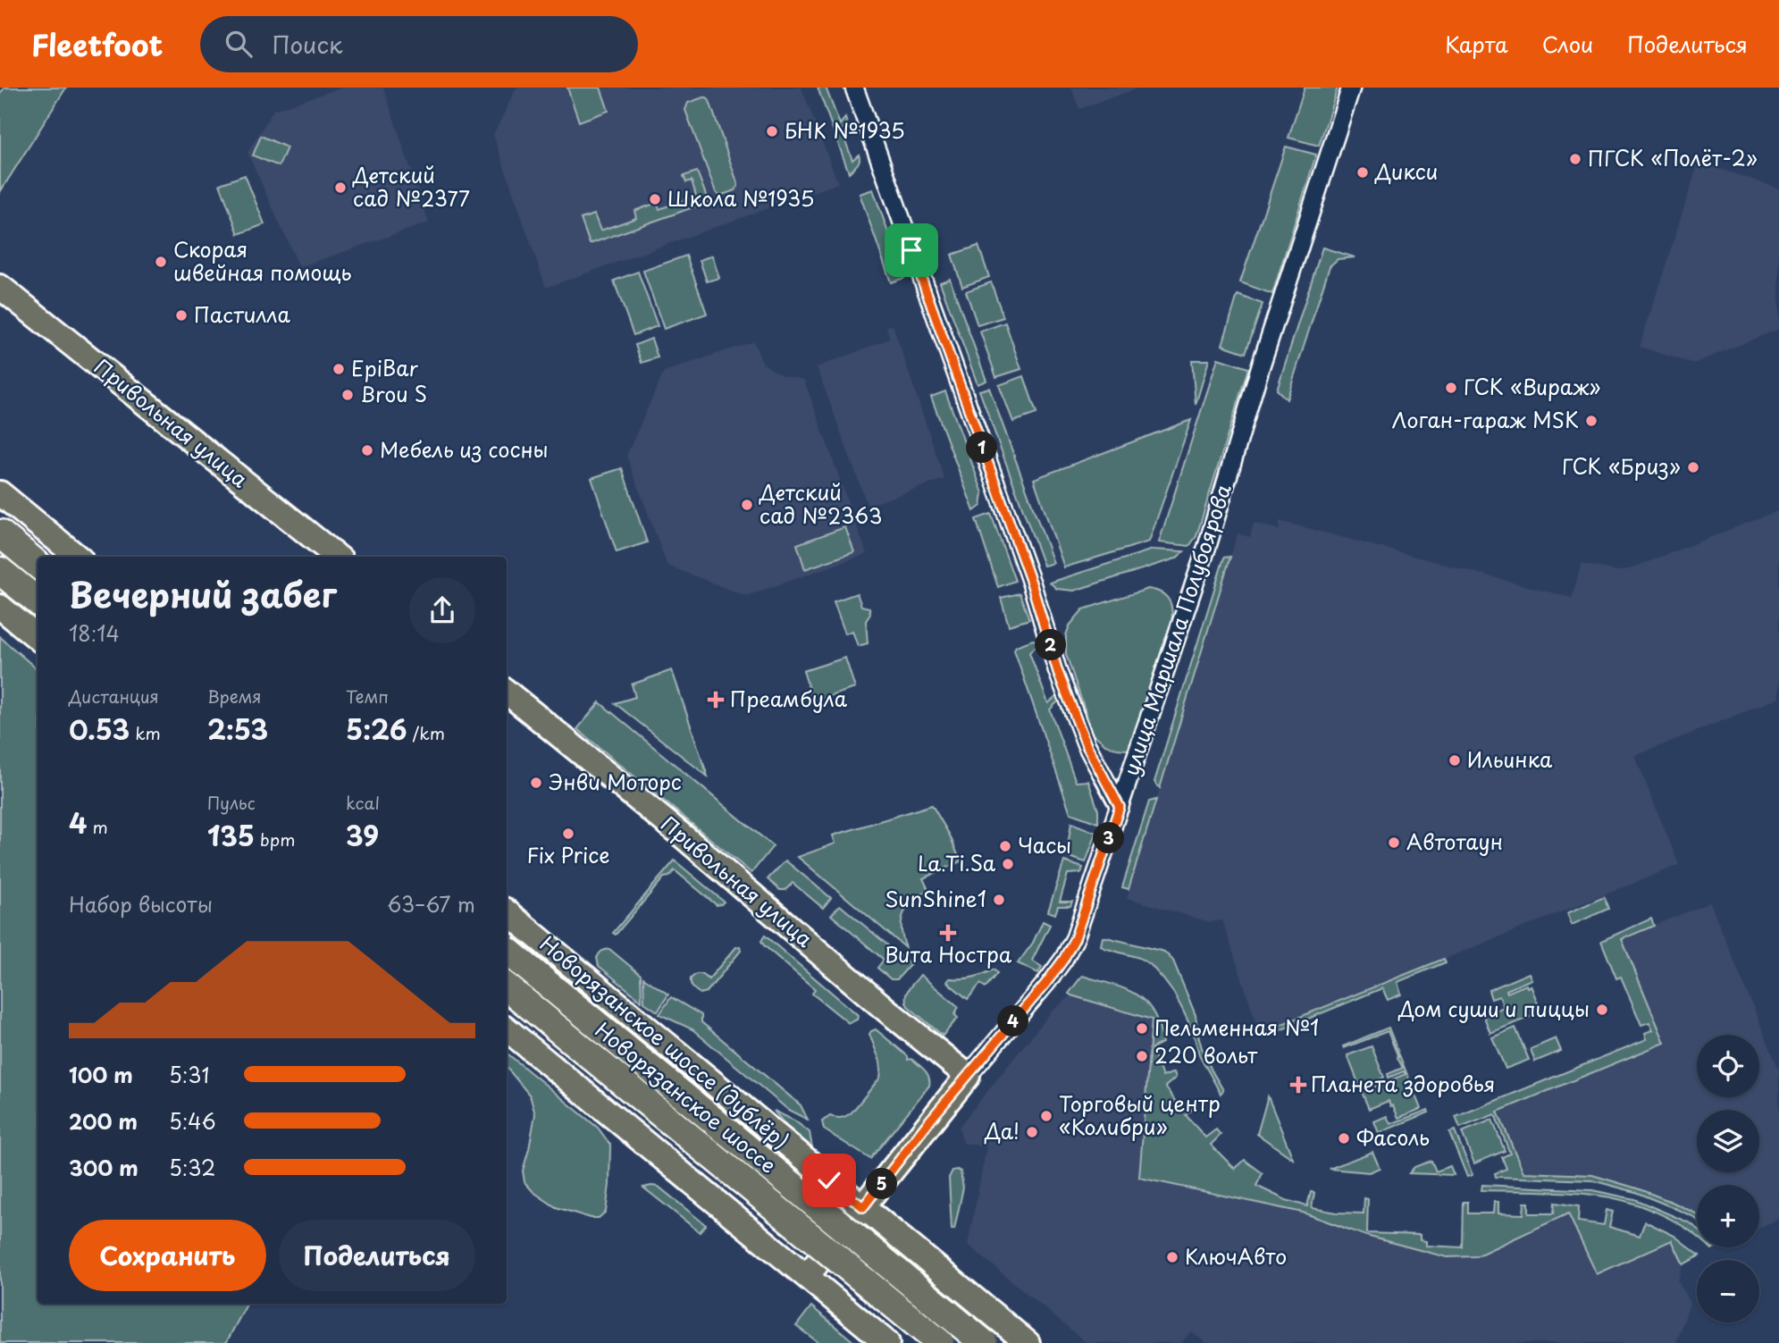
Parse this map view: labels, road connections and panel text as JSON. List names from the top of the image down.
{
  "streets": {
    "highway": ["Новорязанское шоссе"],
    "main road": ["Привольная улица", "улица Маршала Полубоярова", "Новорязанское шоссе (дублёр)"]
  },
  "crossings": [
    ["Привольная улица", "улица Маршала Полубоярова"],
    ["улица Маршала Полубоярова", "Новорязанское шоссе (дублёр)"]
  ],
  "places": {
    "other": [
      "БНК №1935",
      "ПГСК «Полёт-2»",
      "Дикси",
      "Детский сад №2377",
      "Школа №1935",
      "Скорая швейная помощь",
      "Пастилла",
      "EpiBar",
      "ГСК «Вираж»",
      "Brou S",
      "Логан-гараж MSK",
      "Мебель из сосны",
      "ГСК «Бриз»",
      "Детский сад №2363",
      "Ильинка",
      "Энви Моторс",
      "Fix Price",
      "Автотаун",
      "Часы",
      "La.Ti.Sa",
      "SunShine1",
      "Дом суши и пиццы",
      "Пельменная №1",
      "220 вольт",
      "Торговый центр «Колибри»",
      "Да!",
      "Фасоль",
      "КлючАвто"
    ],
    "health": ["Преамбула", "Вита Ностра", "Планета здоровья"]
  },
  "page": {
    "header": "Fleetfoot",
    "search": "Поиск",
    "nav": ["Карта", "Слои", "Поделиться"],
    "pins": [
      "1",
      "2",
      "3",
      "4",
      "5"
    ],
    "heading": ["Вечерний забег", "18:14"],
    "stats": [
      ["Дистанция", "0.53 km"],
      ["Время", "2:53"],
      ["Темп", "5:26 /km"],
      ["4 m"],
      ["Пульс", "135 bpm"],
      ["kcal", "39"]
    ],
    "chart": ["Набор высоты", "63–67 m"],
    "map_buttons": ["+", "−"],
    "list": [
      {
        "name": "100 m",
        "note": "5:31"
      },
      {
        "name": "200 m",
        "note": "5:46"
      },
      {
        "name": "300 m",
        "note": "5:32"
      }
    ],
    "buttons": ["Сохранить", "Поделиться"]
  }
}
